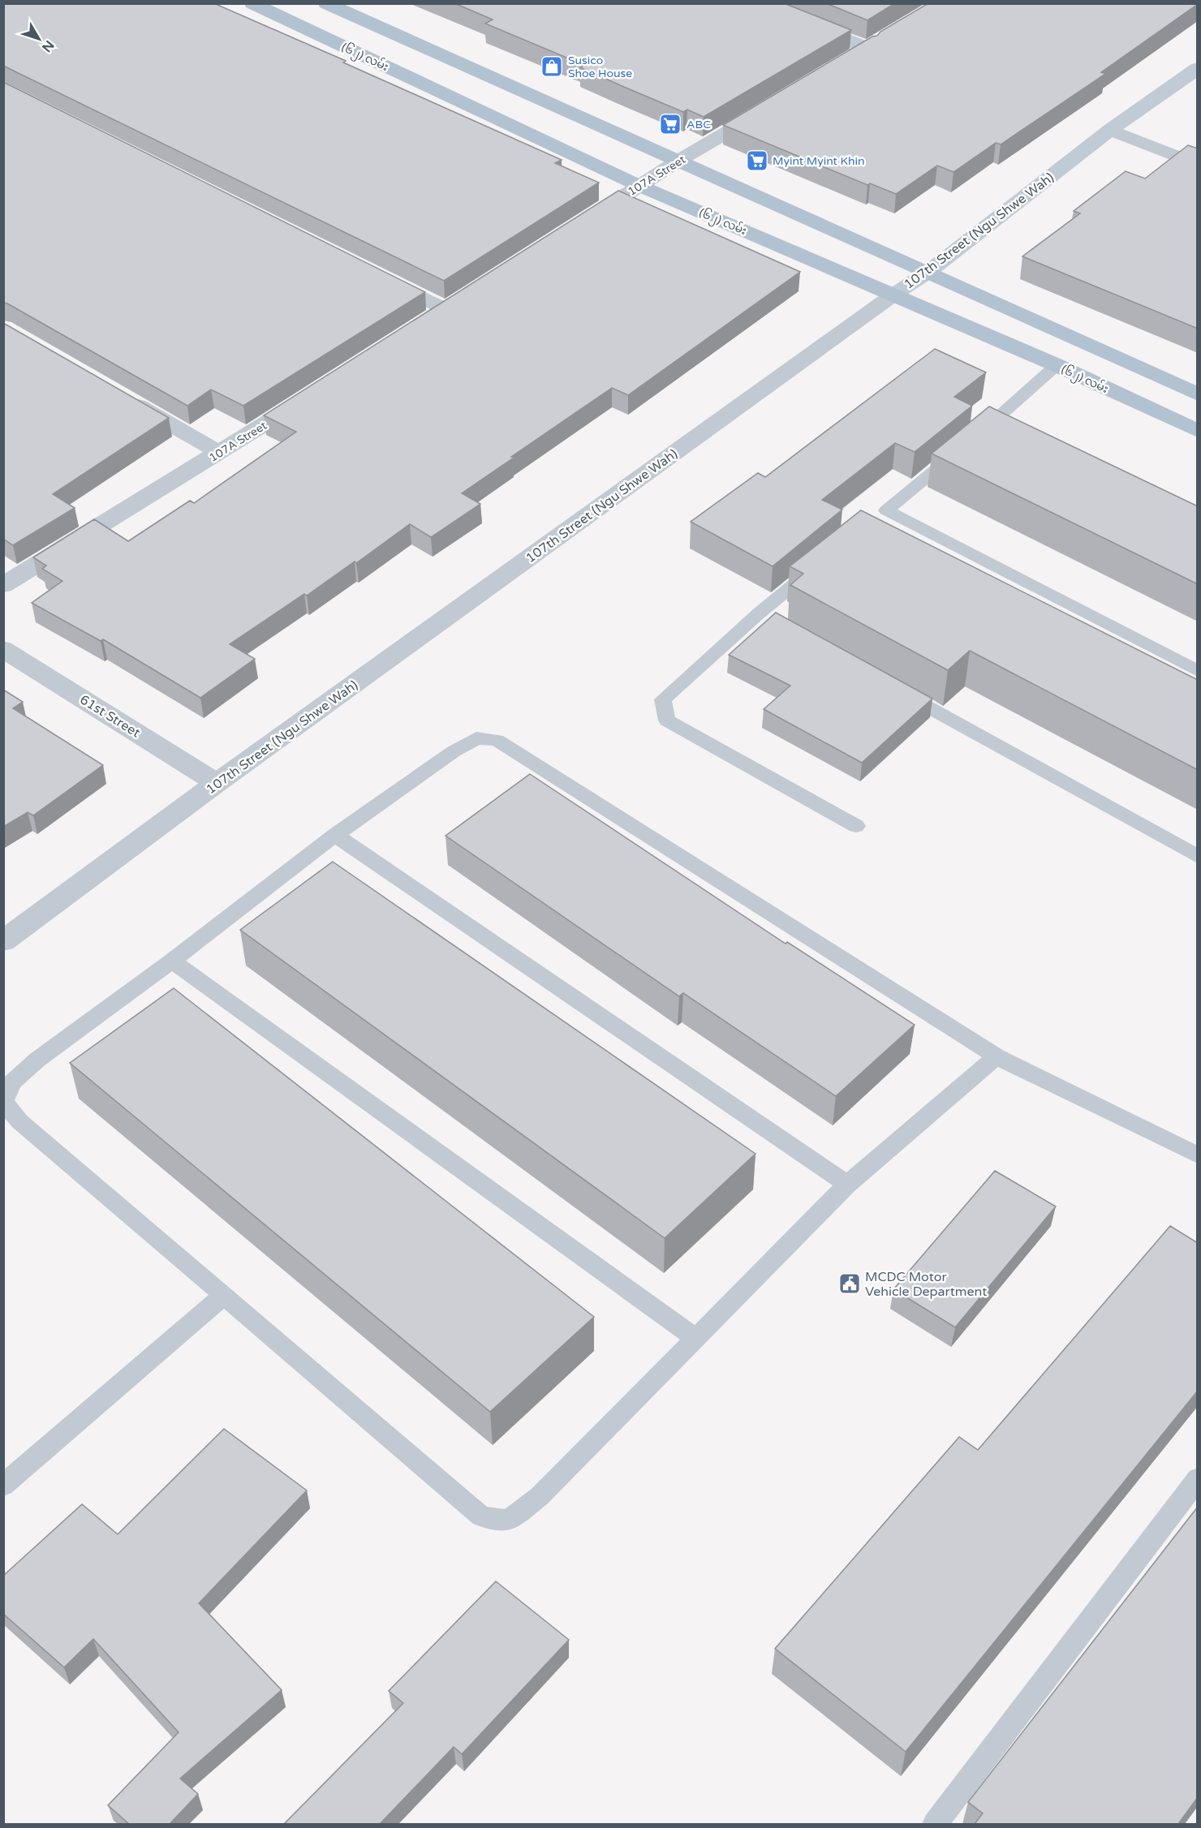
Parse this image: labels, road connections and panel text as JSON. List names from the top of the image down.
{
  "streets": {
    "main road": ["(၆၂) လမ်း", "107th Street (Ngu Shwe Wah)"],
    "street": ["107A Street", "61st Street"]
  },
  "crossings": [
    ["(၆၂) လမ်း", "107A Street"],
    ["(၆၂) လမ်း", "107th Street (Ngu Shwe Wah)"],
    ["107th Street (Ngu Shwe Wah)", "61st Street"]
  ],
  "places": {
    "shop": ["Susico Shoe House"],
    "supermarket": ["ABC", "Myint Myint Khin"],
    "public building": ["MCDC Motor Vehicle Department"]
  },
  "north": "bottom right"
}
